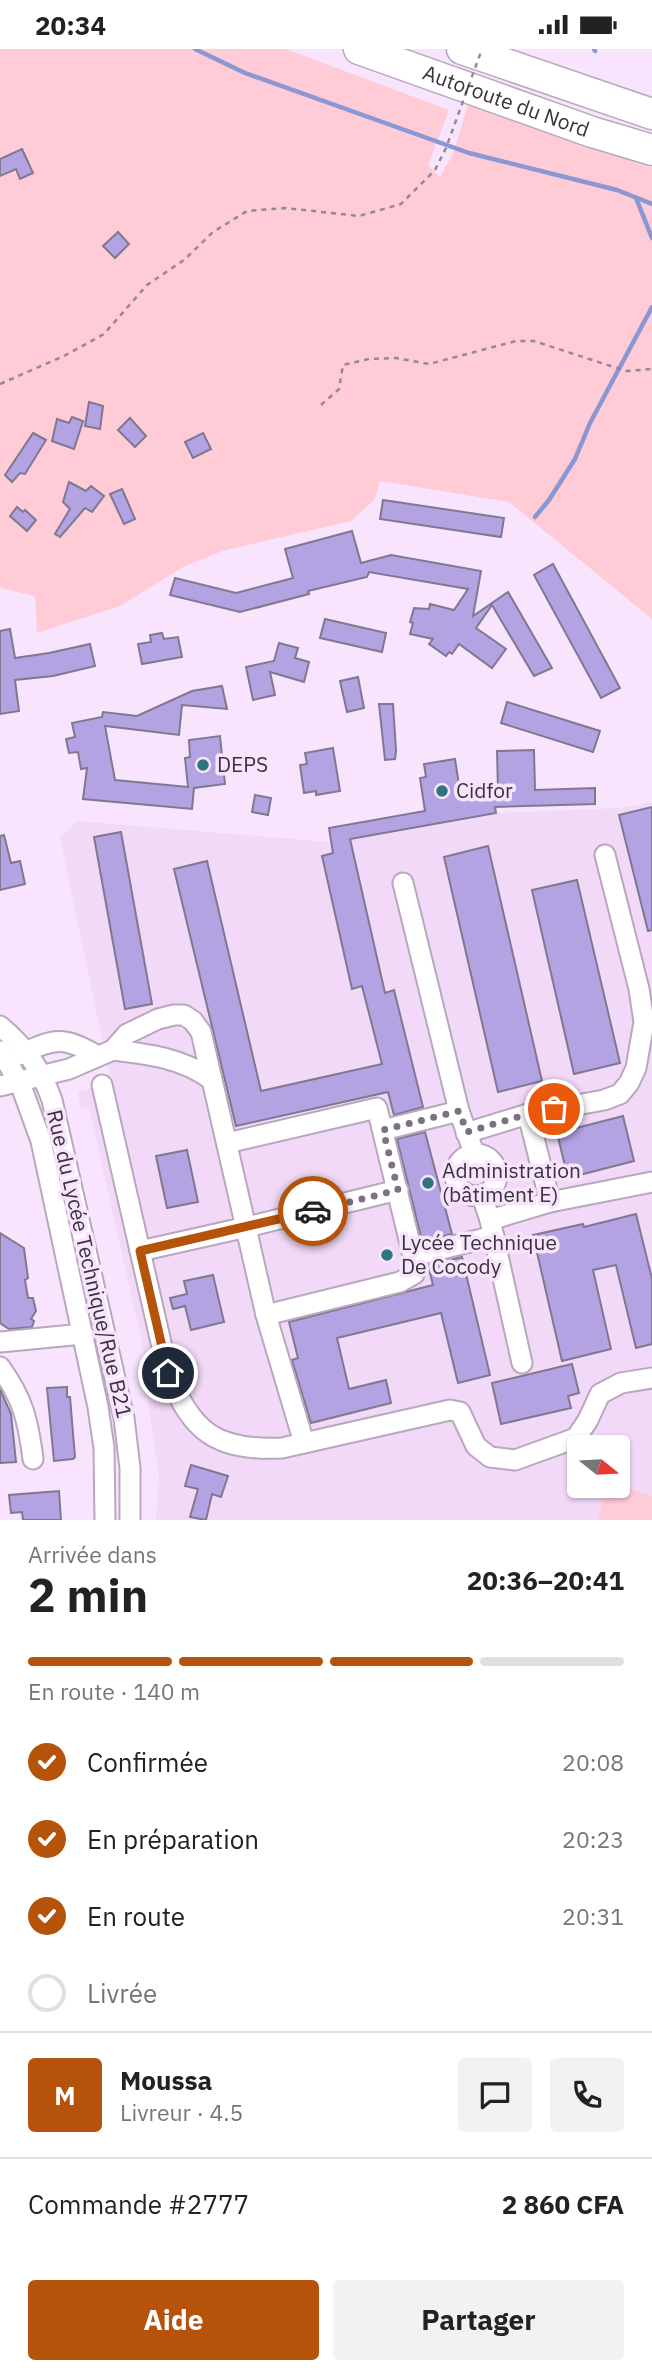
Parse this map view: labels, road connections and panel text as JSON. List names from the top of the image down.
{
  "streets": {
    "highway": ["Autoroute du Nord"],
    "street": ["Rue du Lycée Technique/Rue B21"]
  },
  "places": [
    "DEPS",
    "Cidfor",
    "Administration (bâtiment E)",
    "Lycée Technique De Cocody"
  ],
  "north": "right",
  "page": {
    "status": "20:34",
    "heading": ["2 min", "Arrivée dans", "20:36–20:41"],
    "panel": [
      "Moussa",
      "Livreur · 4.5",
      "Commande #2777",
      "2 860 CFA"
    ],
    "bar": "En route · 140 m",
    "list": [
      ["Confirmée", "20:08"],
      ["En préparation", "20:23"],
      ["En route", "20:31"],
      "Livrée"
    ],
    "round": "M",
    "buttons": ["Aide", "Partager"]
  }
}
